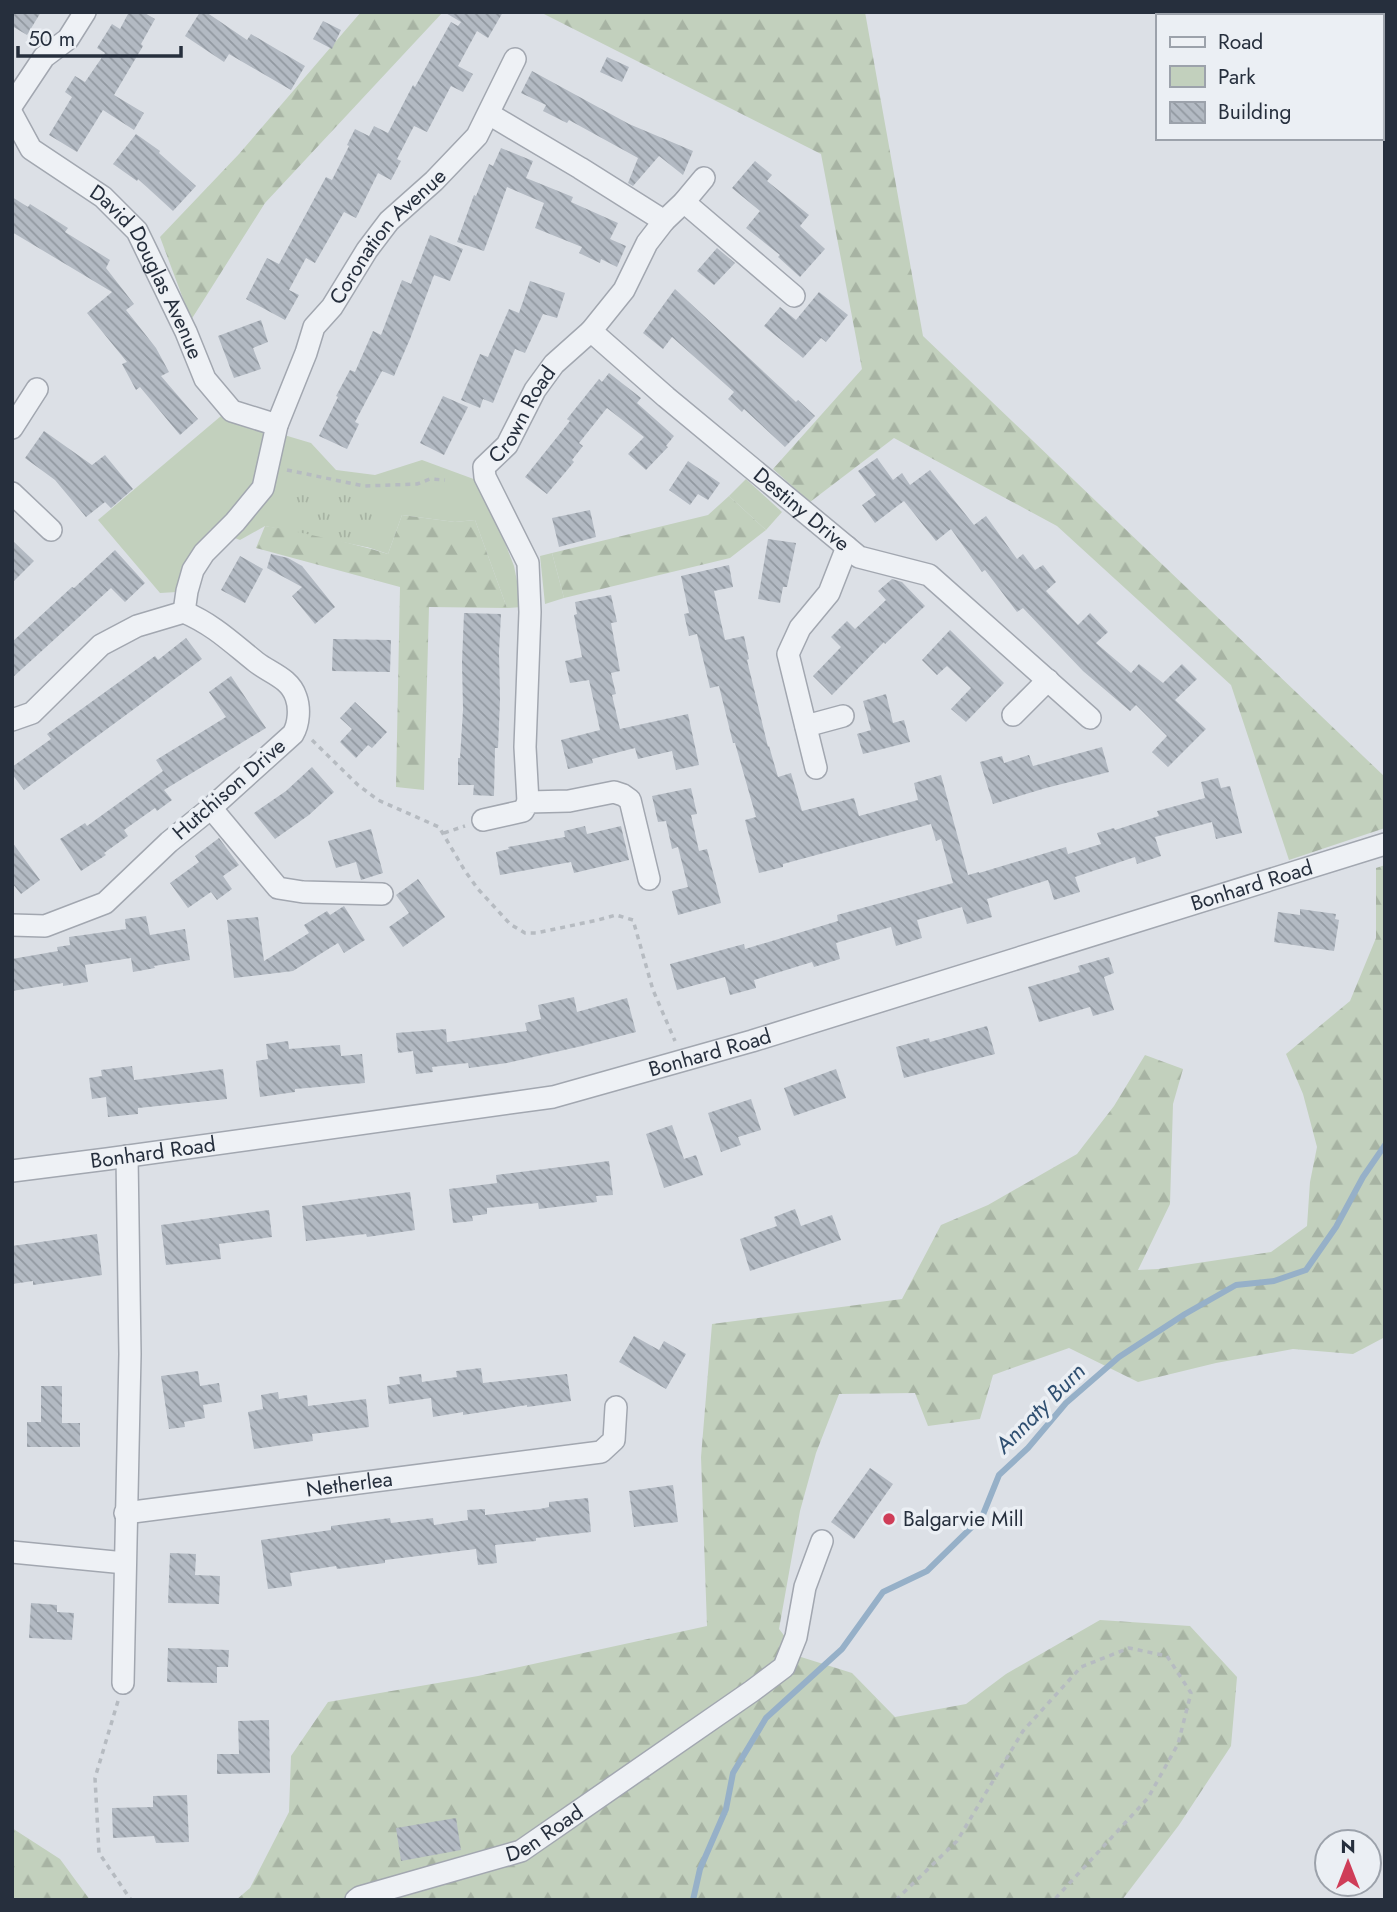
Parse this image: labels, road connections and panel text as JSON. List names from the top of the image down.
{
  "streets": {
    "street": [
      "Coronation Avenue",
      "David Douglas Avenue",
      "Crown Road",
      "Destiny Drive",
      "Hutchison Drive",
      "Bonhard Road",
      "Netherlea",
      "Den Road"
    ]
  },
  "crossings": [
    ["Coronation Avenue", "David Douglas Avenue"],
    ["Crown Road", "Destiny Drive"]
  ],
  "water": ["Annaty Burn"],
  "places": ["Balgarvie Mill"],
  "legend": ["Road", "Park", "Building"],
  "scale_bar": "50 m",
  "north": "top"
}
